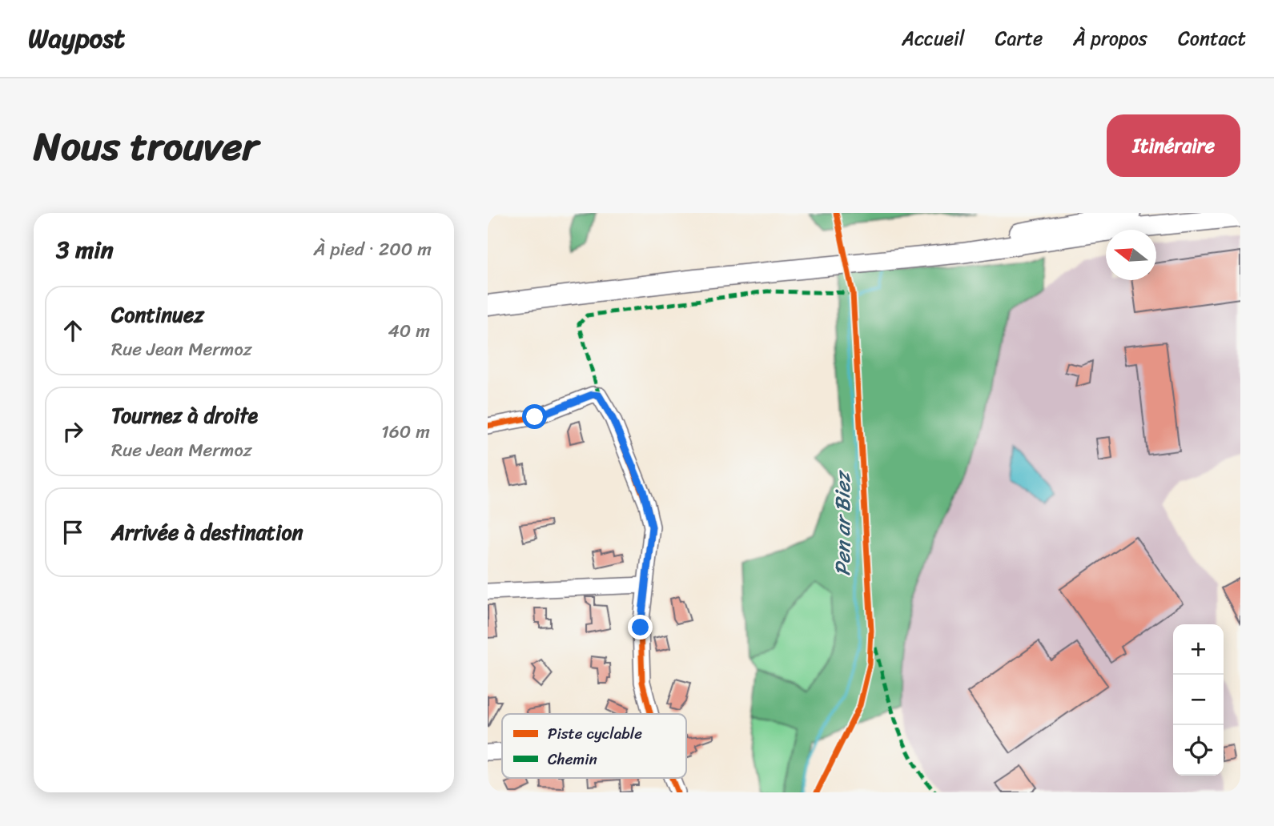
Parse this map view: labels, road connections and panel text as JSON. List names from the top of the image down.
{
  "water": ["Pen ar Biez"],
  "legend": ["Piste cyclable", "Chemin"],
  "north": "left",
  "page": {
    "header": "Waypost",
    "nav": [
      "Accueil",
      "Carte",
      "À propos",
      "Contact"
    ],
    "title": "Nous trouver",
    "buttons": "Itinéraire",
    "heading": ["3 min", "À pied · 200 m"],
    "list": [
      ["Continuez", "Rue Jean Mermoz", "40 m"],
      ["Tournez à droite", "Rue Jean Mermoz", "160 m"],
      "Arrivée à destination"
    ],
    "map_buttons": ["+", "−"]
  }
}
